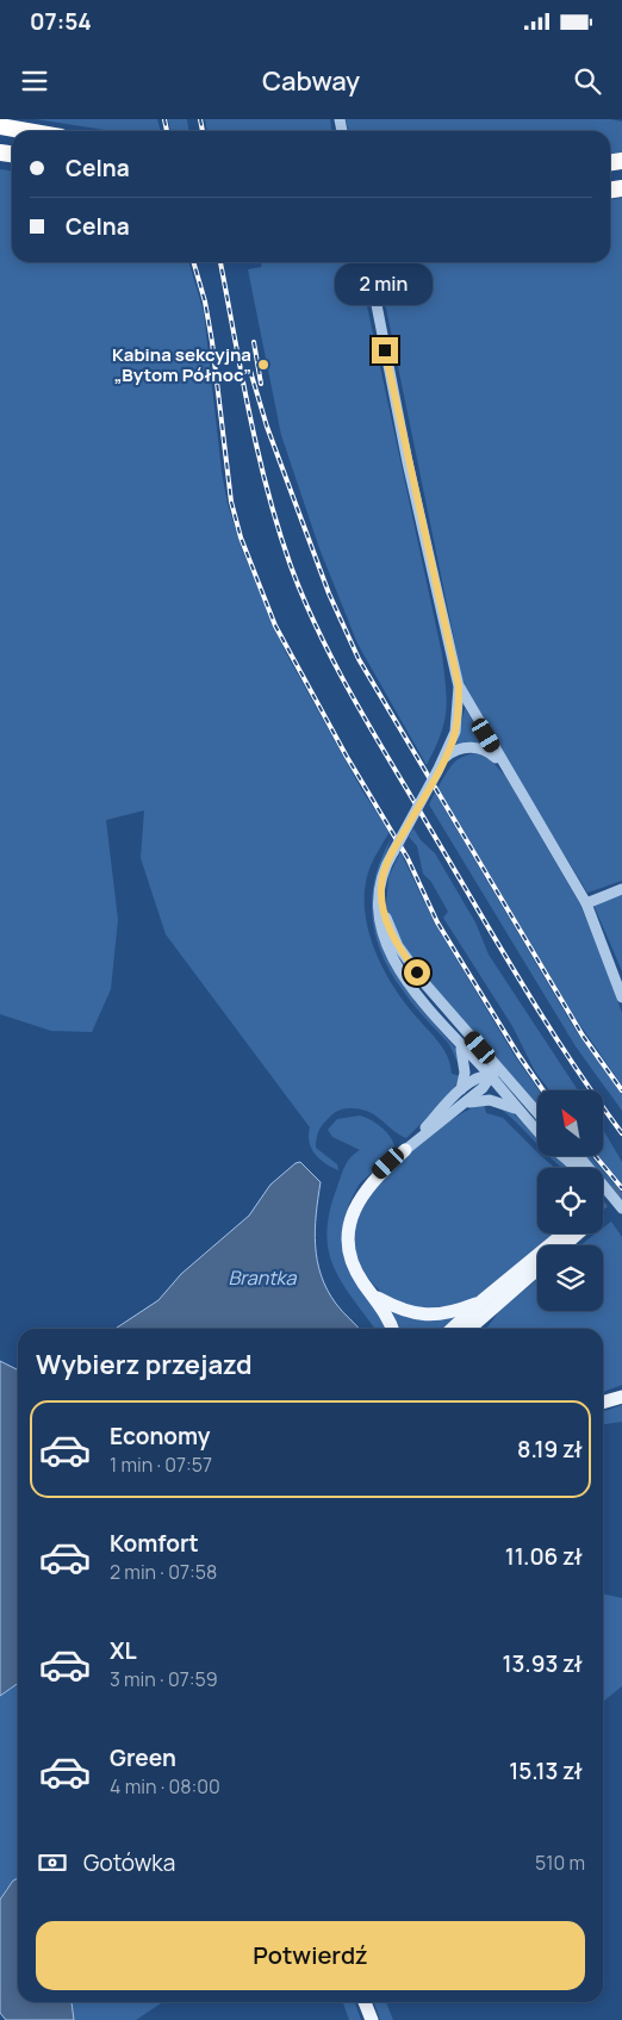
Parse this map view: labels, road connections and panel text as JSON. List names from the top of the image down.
{
  "water": ["Brantka"],
  "places": ["Kabina sekcyjna „Bytom Północ”"],
  "north": "top left",
  "page": {
    "status": "07:54",
    "header": "Cabway",
    "banner": ["Celna", "Celna"],
    "bubble": "2 min",
    "heading": "Wybierz przejazd",
    "list": [
      {
        "name": "Economy",
        "note": "1 min · 07:57",
        "value": "8.19 zł"
      },
      {
        "name": "Komfort",
        "note": "2 min · 07:58",
        "value": "11.06 zł"
      },
      {
        "name": "XL",
        "note": "3 min · 07:59",
        "value": "13.93 zł"
      },
      {
        "name": "Green",
        "note": "4 min · 08:00",
        "value": "15.13 zł"
      }
    ],
    "pay": ["Gotówka", "510 m"],
    "buttons": "Potwierdź"
  }
}
